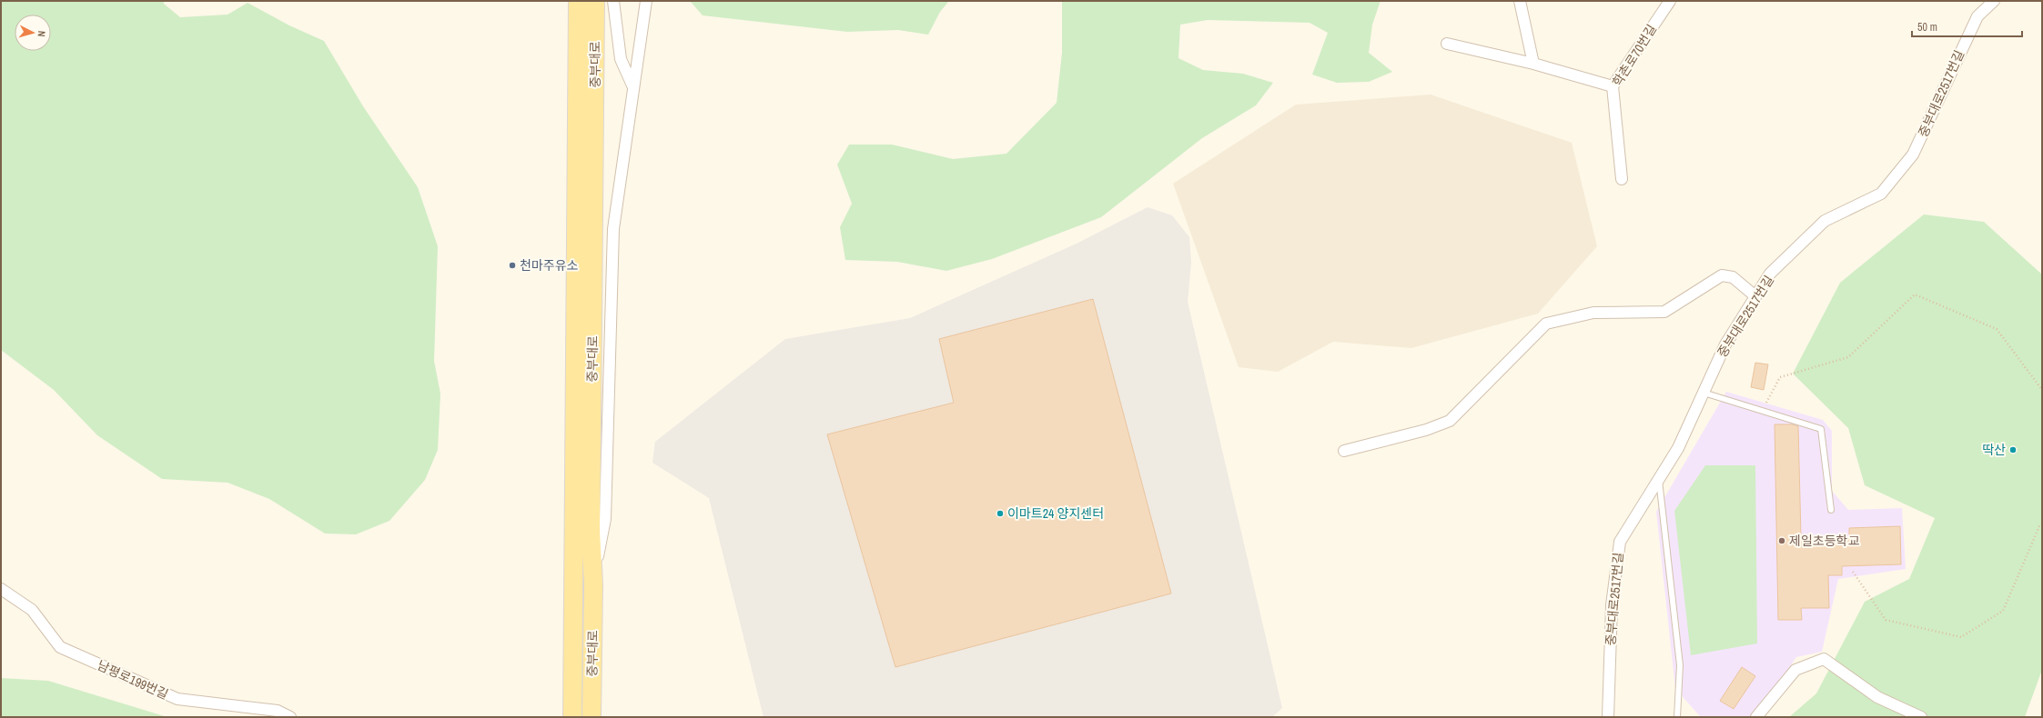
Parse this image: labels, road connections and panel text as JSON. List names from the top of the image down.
{
  "streets": {
    "main road": ["중부대로"],
    "street": ["학촌로70번길", "중부대로2517번길", "남평로199번길"]
  },
  "places": [
    "천마주유소",
    "딱산",
    "이마트24 양지센터",
    "제일초등학교"
  ],
  "scale_bar": "50 m",
  "north": "right"
}
